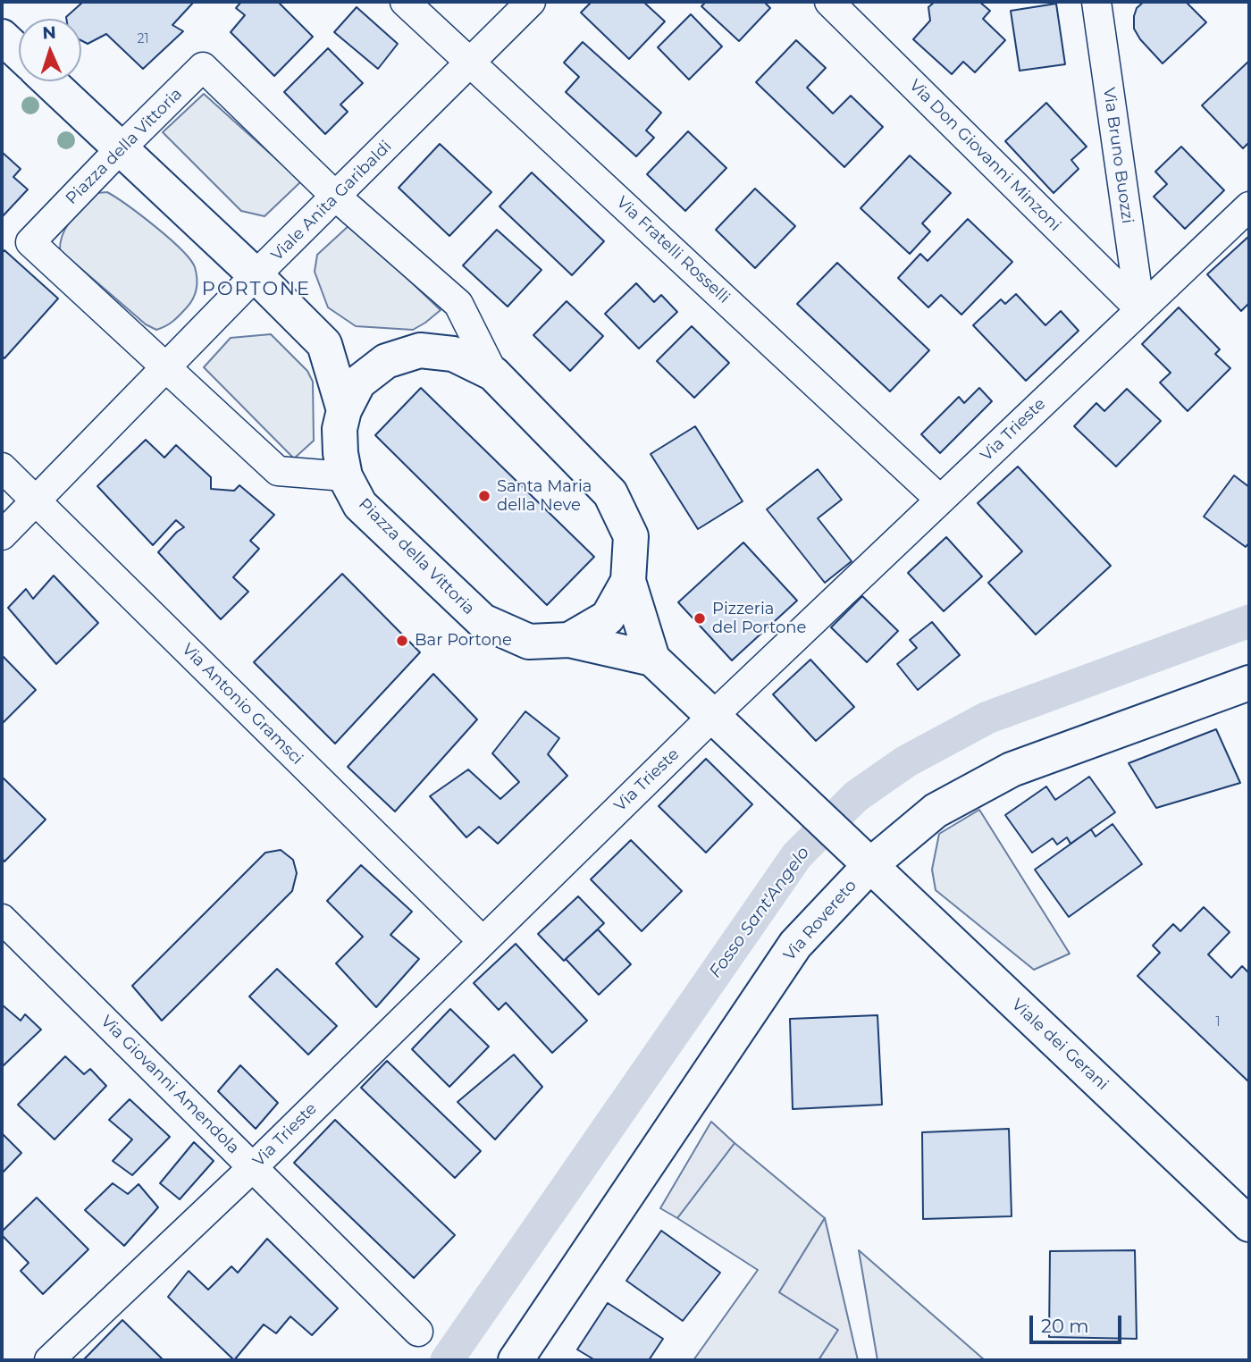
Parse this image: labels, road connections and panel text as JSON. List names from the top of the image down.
{
  "streets": {
    "street": [
      "Piazza della Vittoria",
      "Via Don Giovanni Minzoni",
      "Via Bruno Buozzi",
      "Viale Anita Garibaldi",
      "Via Fratelli Rosselli",
      "Via Trieste",
      "Via Antonio Gramsci",
      "Via Rovereto",
      "Viale dei Gerani",
      "Via Giovanni Amendola"
    ]
  },
  "crossings": [
    ["Piazza della Vittoria", "Viale Anita Garibaldi"],
    ["Piazza della Vittoria", "Via Trieste"],
    ["Piazza della Vittoria", "Viale dei Gerani"],
    ["Via Don Giovanni Minzoni", "Via Bruno Buozzi"],
    ["Via Don Giovanni Minzoni", "Via Trieste"],
    ["Via Bruno Buozzi", "Via Trieste"],
    ["Viale Anita Garibaldi", "Via Fratelli Rosselli"],
    ["Viale Anita Garibaldi", "Via Antonio Gramsci"],
    ["Via Fratelli Rosselli", "Via Trieste"],
    ["Via Trieste", "Via Antonio Gramsci"],
    ["Via Trieste", "Via Giovanni Amendola"],
    ["Via Rovereto", "Viale dei Gerani"]
  ],
  "districts": ["PORTONE"],
  "water": ["Fosso Sant'Angelo"],
  "places": ["Santa Maria della Neve", "Pizzeria del Portone", "Bar Portone"],
  "house_numbers": ["21", "1"],
  "scale_bar": "20 m",
  "north": "top"
}
